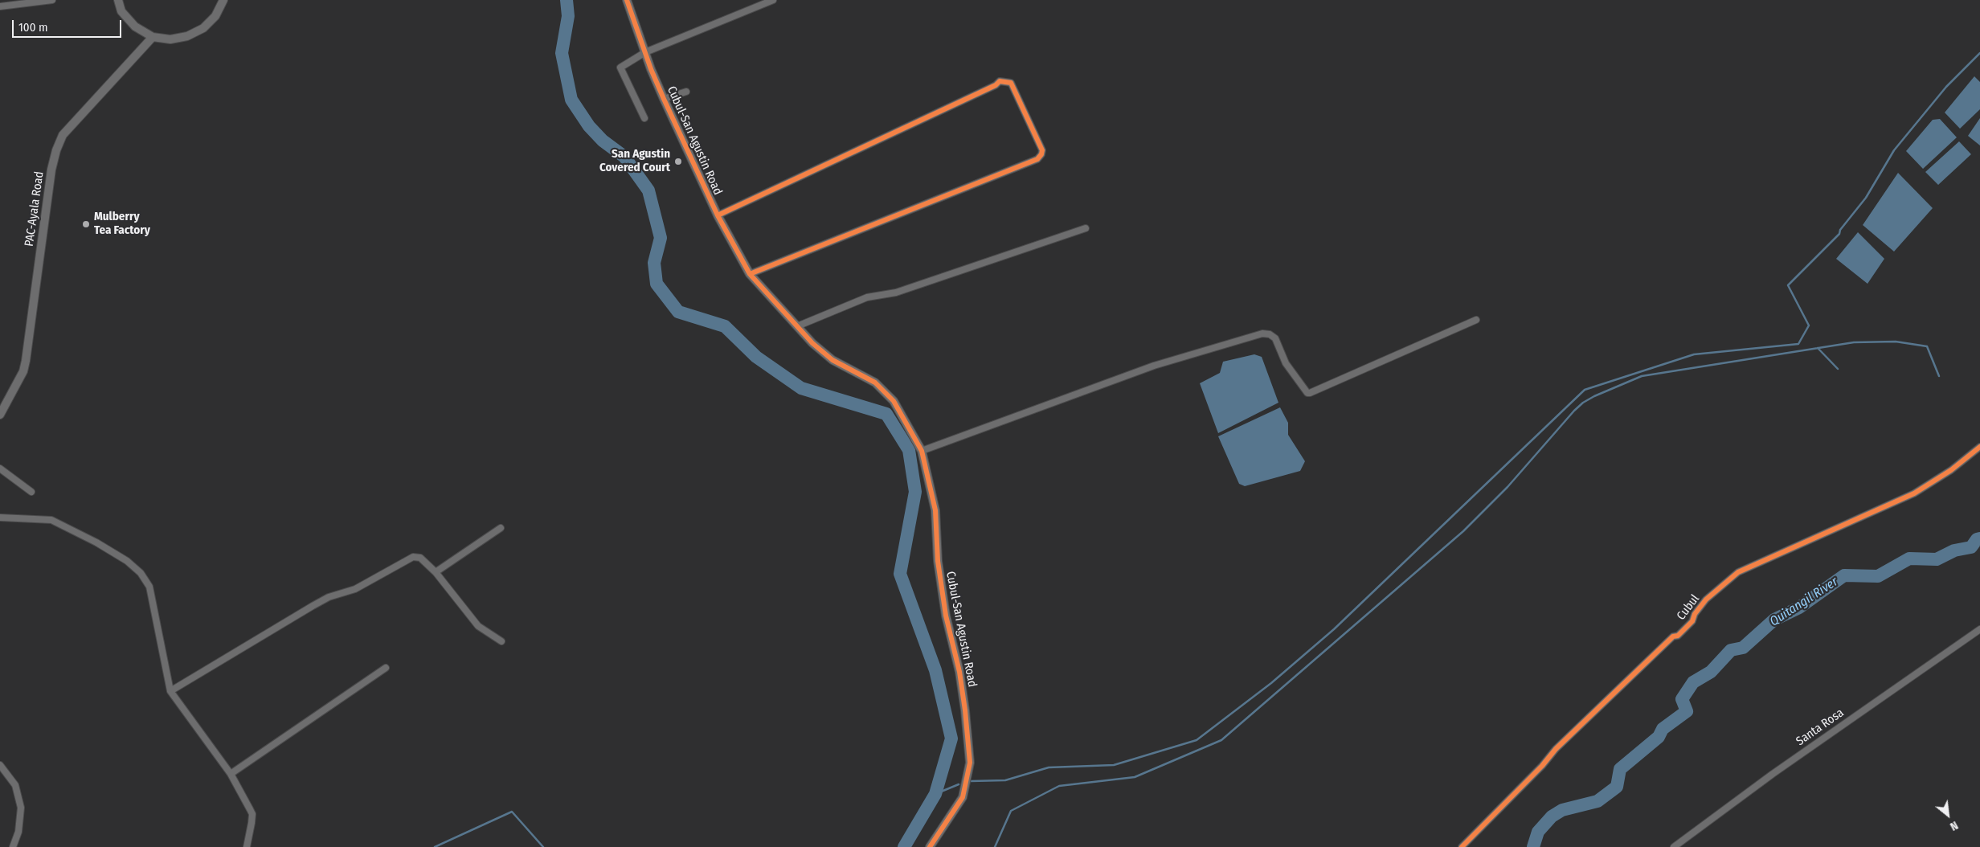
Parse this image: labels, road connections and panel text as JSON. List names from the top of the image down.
{
  "streets": {
    "street": [
      "Cubul-San Agustin Road",
      "PAC-Ayala Road",
      "Cubul",
      "Santa Rosa"
    ]
  },
  "water": ["Quitangil River"],
  "places": ["San Agustin Covered Court", "Mulberry Tea Factory"],
  "scale_bar": "100 m",
  "north": "bottom right"
}
